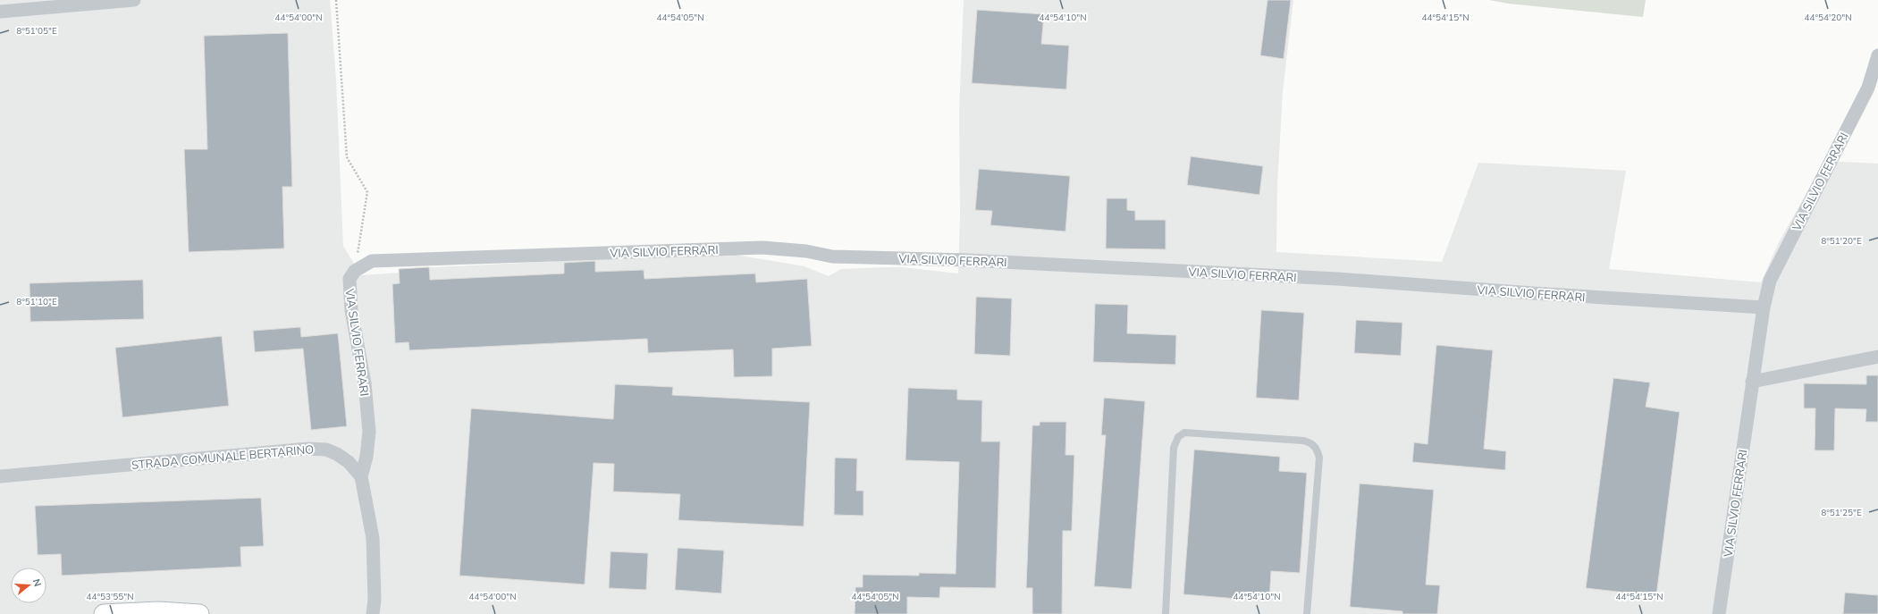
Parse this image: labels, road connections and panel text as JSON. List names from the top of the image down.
{
  "streets": {
    "street": ["VIA SILVIO FERRARI", "STRADA COMUNALE BERTARINO"]
  },
  "crossings": [
    ["VIA SILVIO FERRARI", "STRADA COMUNALE BERTARINO"]
  ],
  "north": "right",
  "coordinates": [
    "44°54'00\"N",
    "44°54'05\"N",
    "44°54'10\"N",
    "44°54'15\"N",
    "44°54'20\"N",
    "8°51'05\"E",
    "8°51'20\"E",
    "8°51'10\"E",
    "8°51'25\"E",
    "44°53'55\"N"
  ]
}
